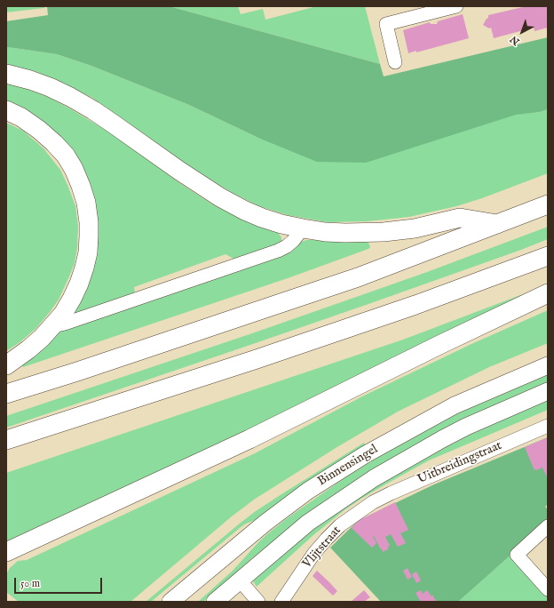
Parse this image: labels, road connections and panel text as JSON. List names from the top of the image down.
{
  "streets": {
    "main road": ["Binnensingel"],
    "street": ["Uitbreidingstraat", "Vlijtstraat"]
  },
  "crossings": [
    ["Uitbreidingstraat", "Vlijtstraat"]
  ],
  "scale_bar": "50 m",
  "north": "bottom left"
}
